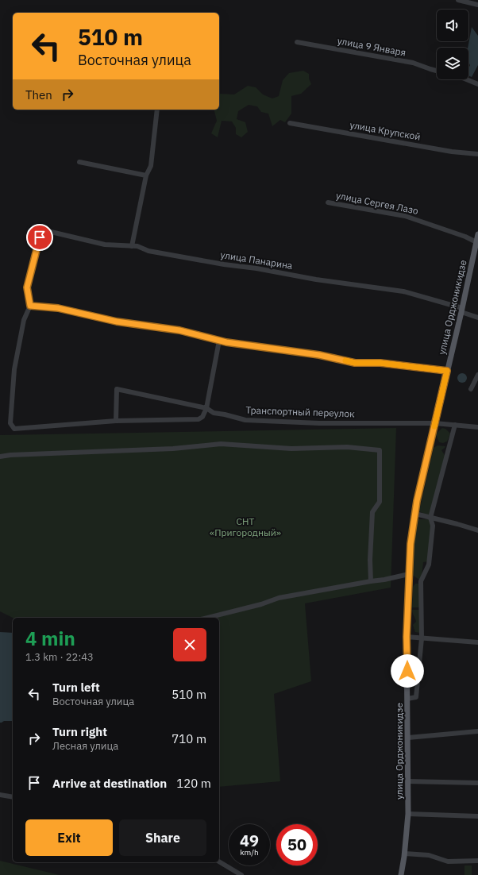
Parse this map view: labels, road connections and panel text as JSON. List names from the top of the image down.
{
  "streets": {
    "main road": ["улица Орджоникидзе"],
    "street": [
      "улица 9 Января",
      "улица Крупской",
      "улица Сергея Лазо",
      "улица Панарина",
      "Транспортный переулок"
    ]
  },
  "crossings": [
    ["улица Сергея Лазо", "улица Орджоникидзе"],
    ["улица Панарина", "улица Орджоникидзе"],
    ["улица Орджоникидзе", "Транспортный переулок"]
  ],
  "parks": ["СНТ «Пригородный»"],
  "page": {
    "turn": ["510 m", "Восточная улица"],
    "then": "Then",
    "heading": ["4 min", "1.3 km · 22:43"],
    "list": [
      {
        "name": "Turn left",
        "note": "Восточная улица",
        "value": "510 m"
      },
      {
        "name": "Turn right",
        "note": "Лесная улица",
        "value": "710 m"
      },
      {
        "name": "Arrive at destination",
        "value": "120 m"
      }
    ],
    "buttons": ["Exit", "Share"],
    "speed": "49 km/h",
    "limit": "50"
  }
}
